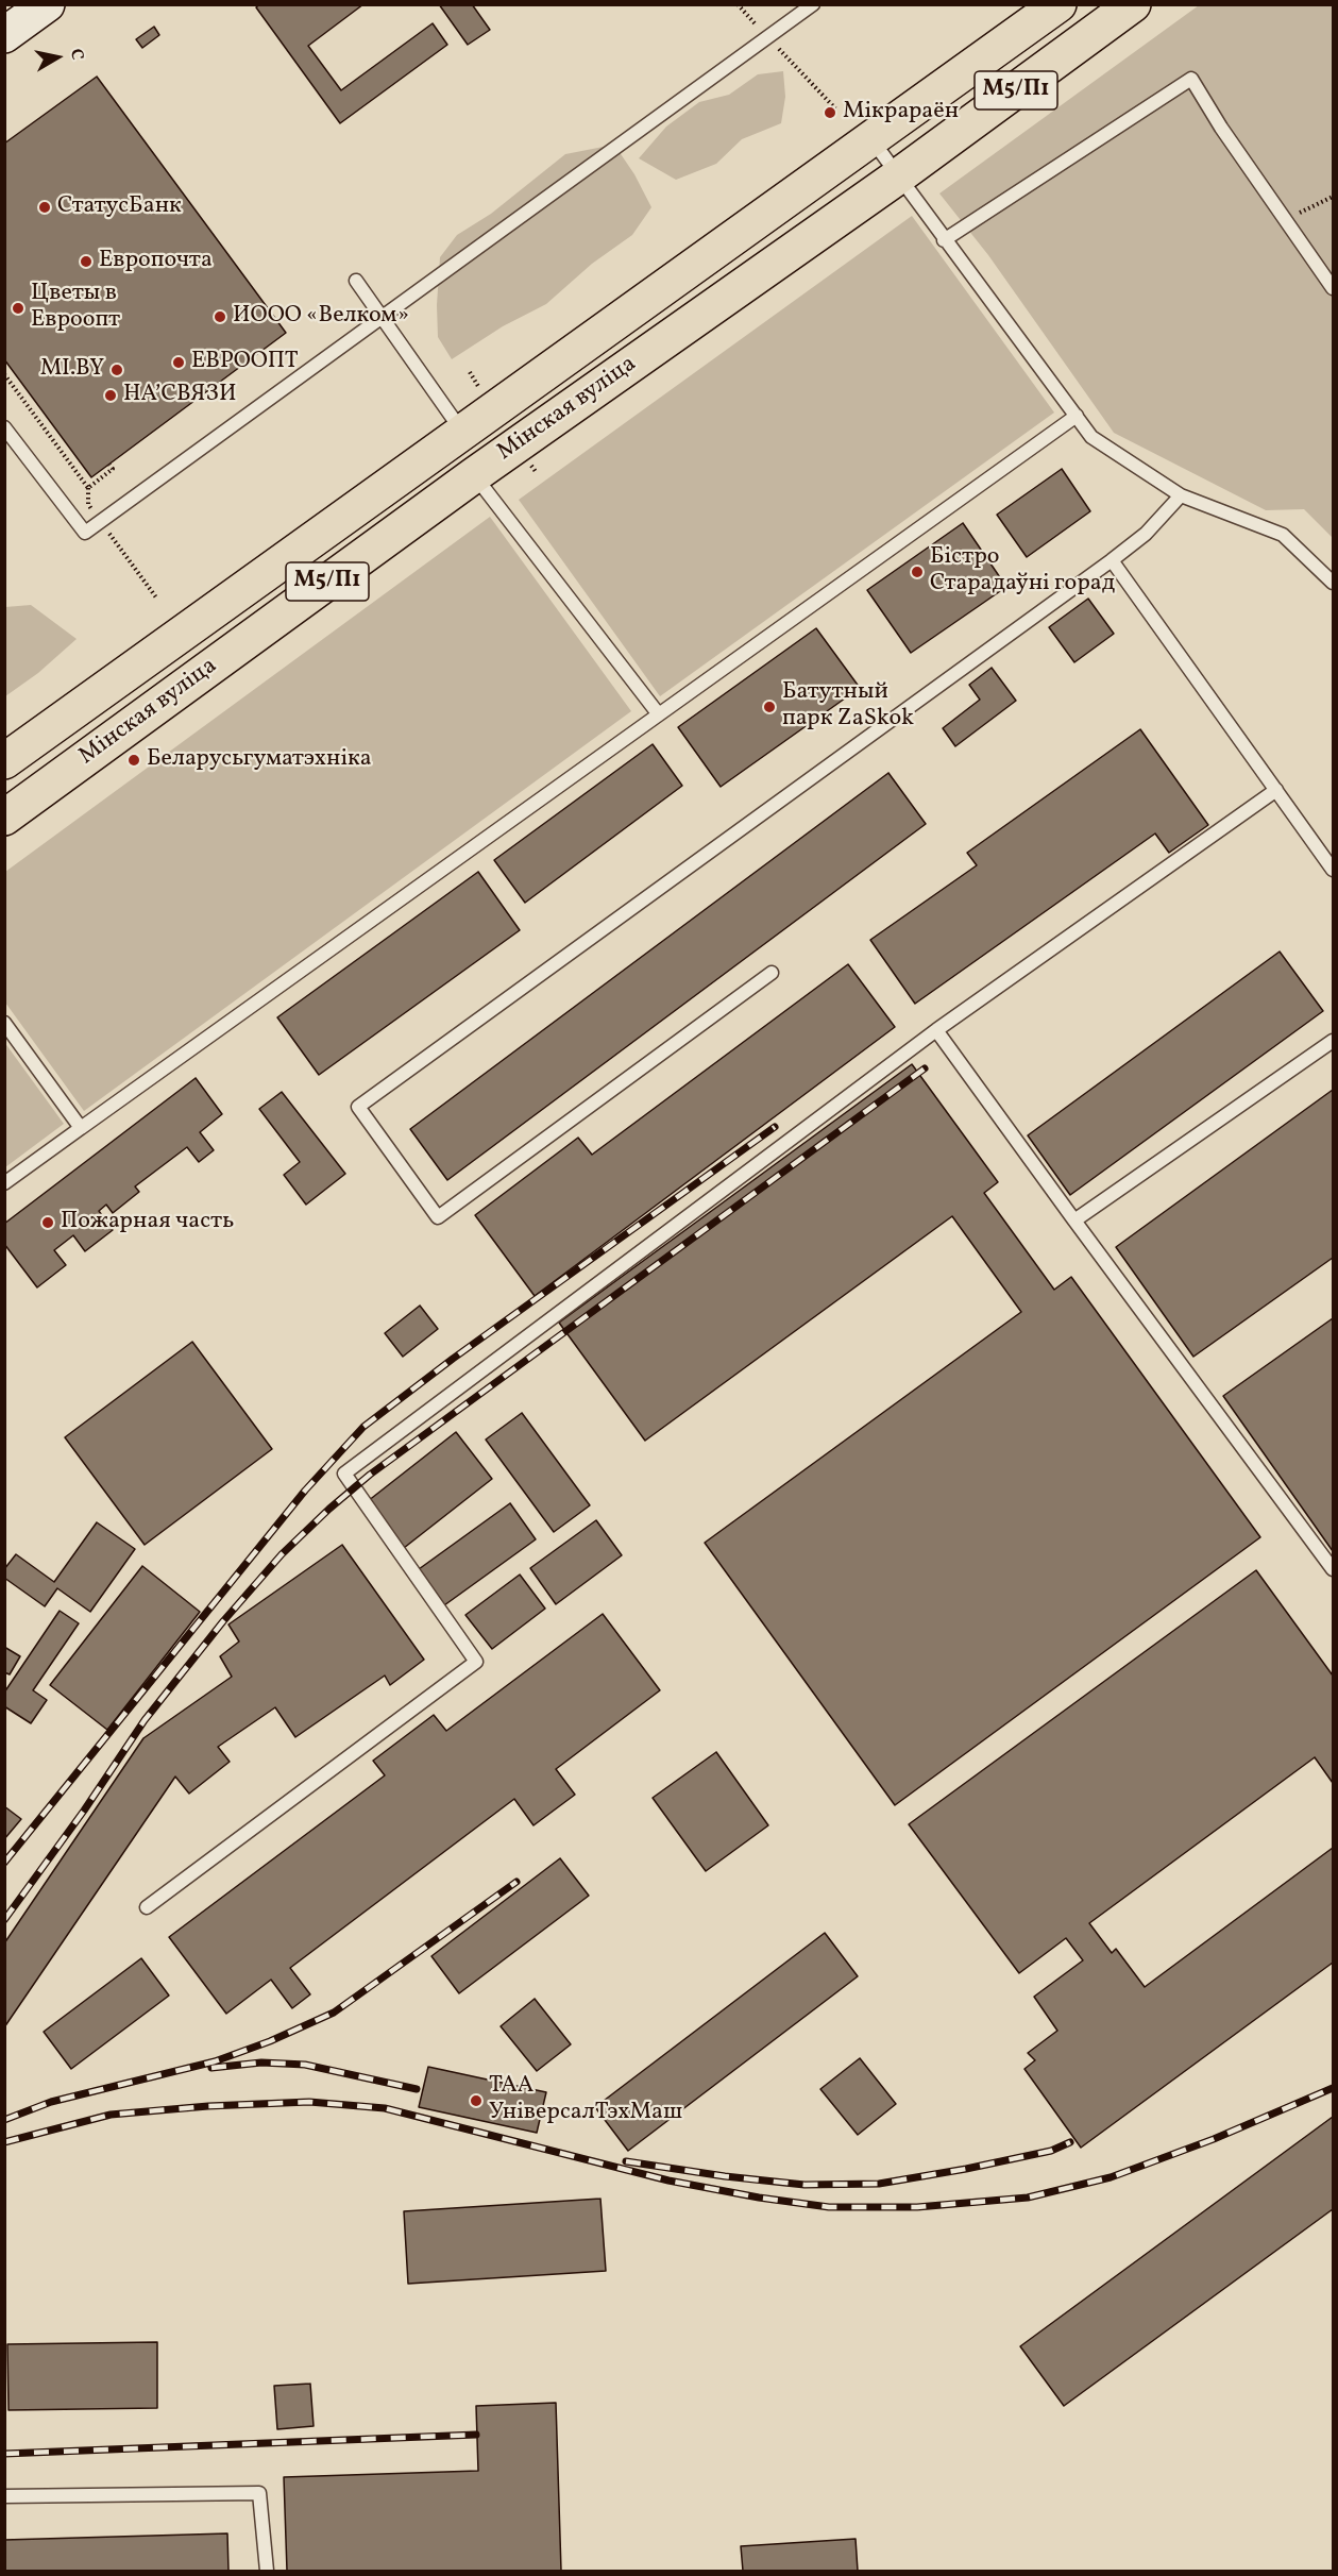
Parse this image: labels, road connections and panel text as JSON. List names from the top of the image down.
{
  "streets": {
    "main road": ["М5/П1", "Мінская вуліца"]
  },
  "places": [
    "Мікрараён",
    "СтатусБанк",
    "Европочта",
    "Цветы в Евроопт",
    "ИООО «Велком»",
    "ЕВРООПТ",
    "MI.BY",
    "НАʼСВЯЗИ",
    "Бістро Старадаўні горад",
    "Батутный парк ZaSkok",
    "Беларусьгуматэхніка",
    "Пожарная часть",
    "ТАА УніверсалТэхМаш"
  ],
  "north": "right"
}
